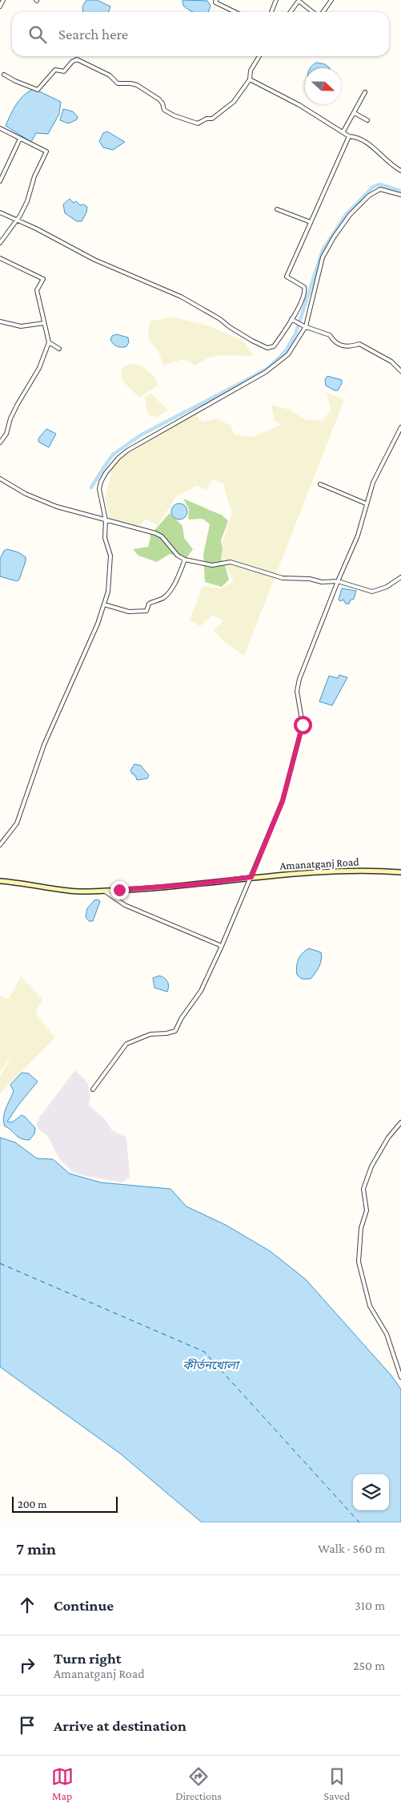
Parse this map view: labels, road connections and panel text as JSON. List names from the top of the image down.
{
  "streets": {
    "main road": ["Amanatganj Road"]
  },
  "water": ["কীর্তনখোলা"],
  "scale_bar": "200 m",
  "north": "right",
  "page": {
    "search": "Search here",
    "scale": "200 m",
    "heading": ["7 min", "Walk · 560 m"],
    "list": [
      ["Continue", "310 m"],
      ["Turn right", "Amanatganj Road", "250 m"],
      "Arrive at destination"
    ],
    "nav": ["Map", "Directions", "Saved"]
  }
}
